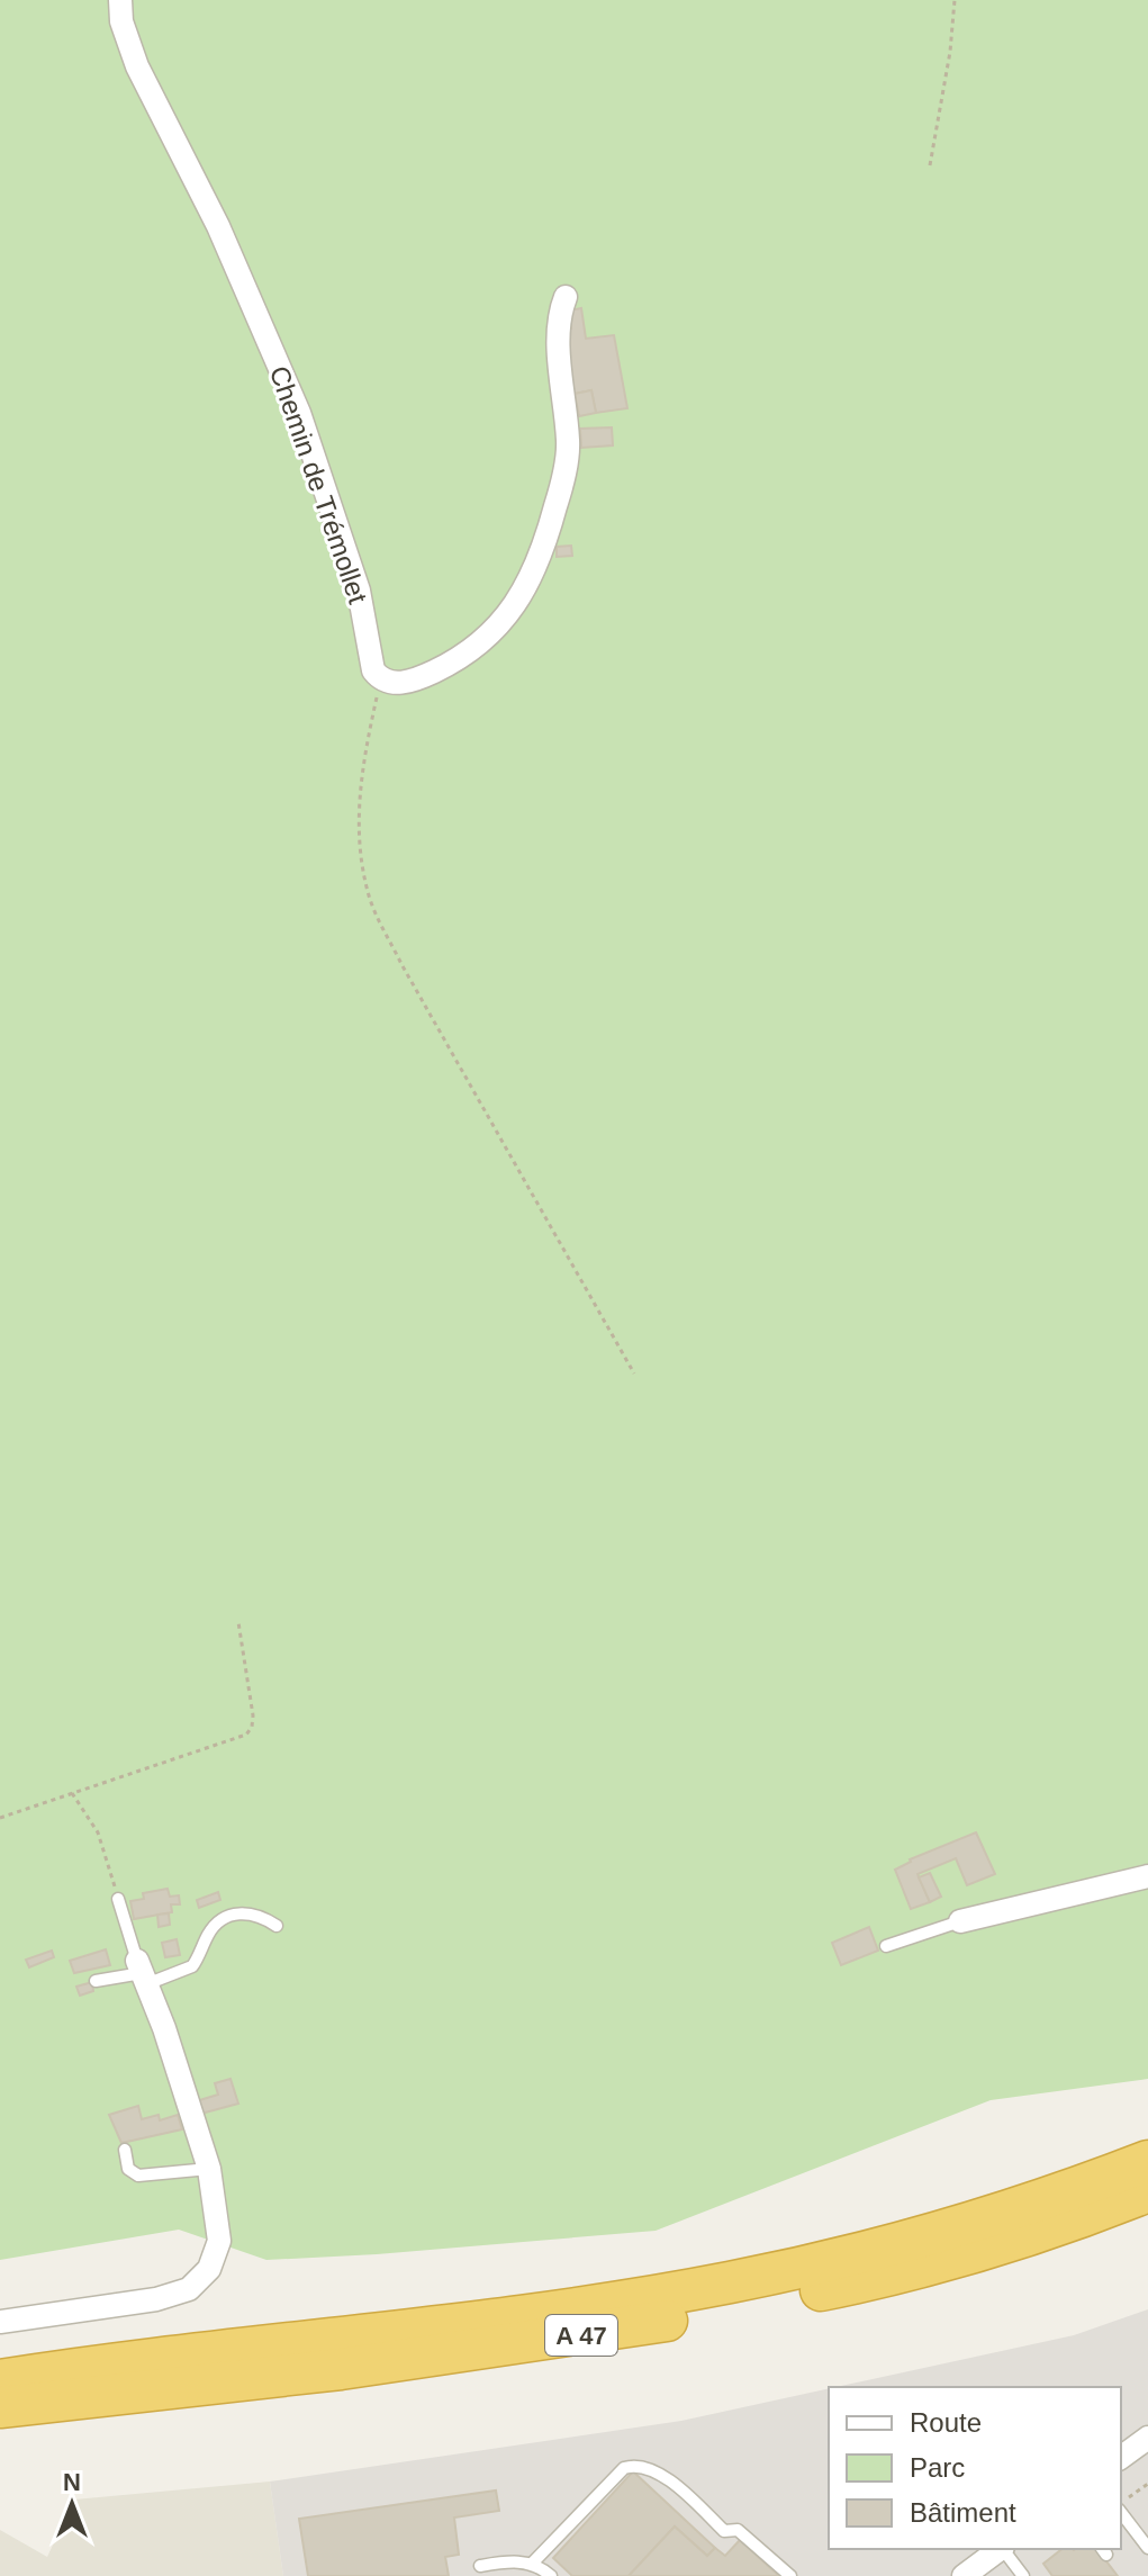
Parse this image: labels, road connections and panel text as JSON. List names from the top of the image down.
{
  "streets": {
    "highway": ["A 47"],
    "street": ["Chemin de Trémollet"]
  },
  "legend": ["Route", "Parc", "Bâtiment"],
  "north": "top"
}
